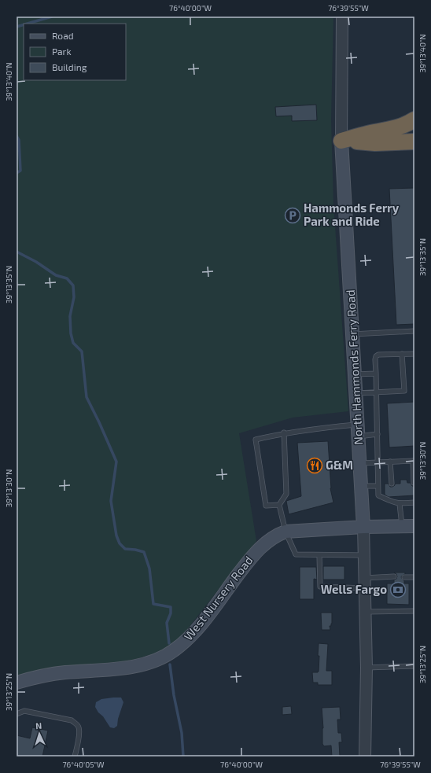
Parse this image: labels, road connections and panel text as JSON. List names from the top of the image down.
{
  "streets": {
    "main road": ["North Hammonds Ferry Road", "West Nursery Road"]
  },
  "crossings": [
    ["North Hammonds Ferry Road", "West Nursery Road"]
  ],
  "places": {
    "parking": ["Hammonds Ferry Park and Ride"],
    "restaurant": ["G&M"],
    "bank": ["Wells Fargo"]
  },
  "legend": ["Road", "Park", "Building"],
  "north": "top",
  "coordinates": [
    "76°40'00\"W",
    "76°39'55\"W",
    "39°13'40\"N",
    "39°13'35\"N",
    "39°13'30\"N",
    "39°13'25\"N",
    "76°40'05\"W"
  ]
}
